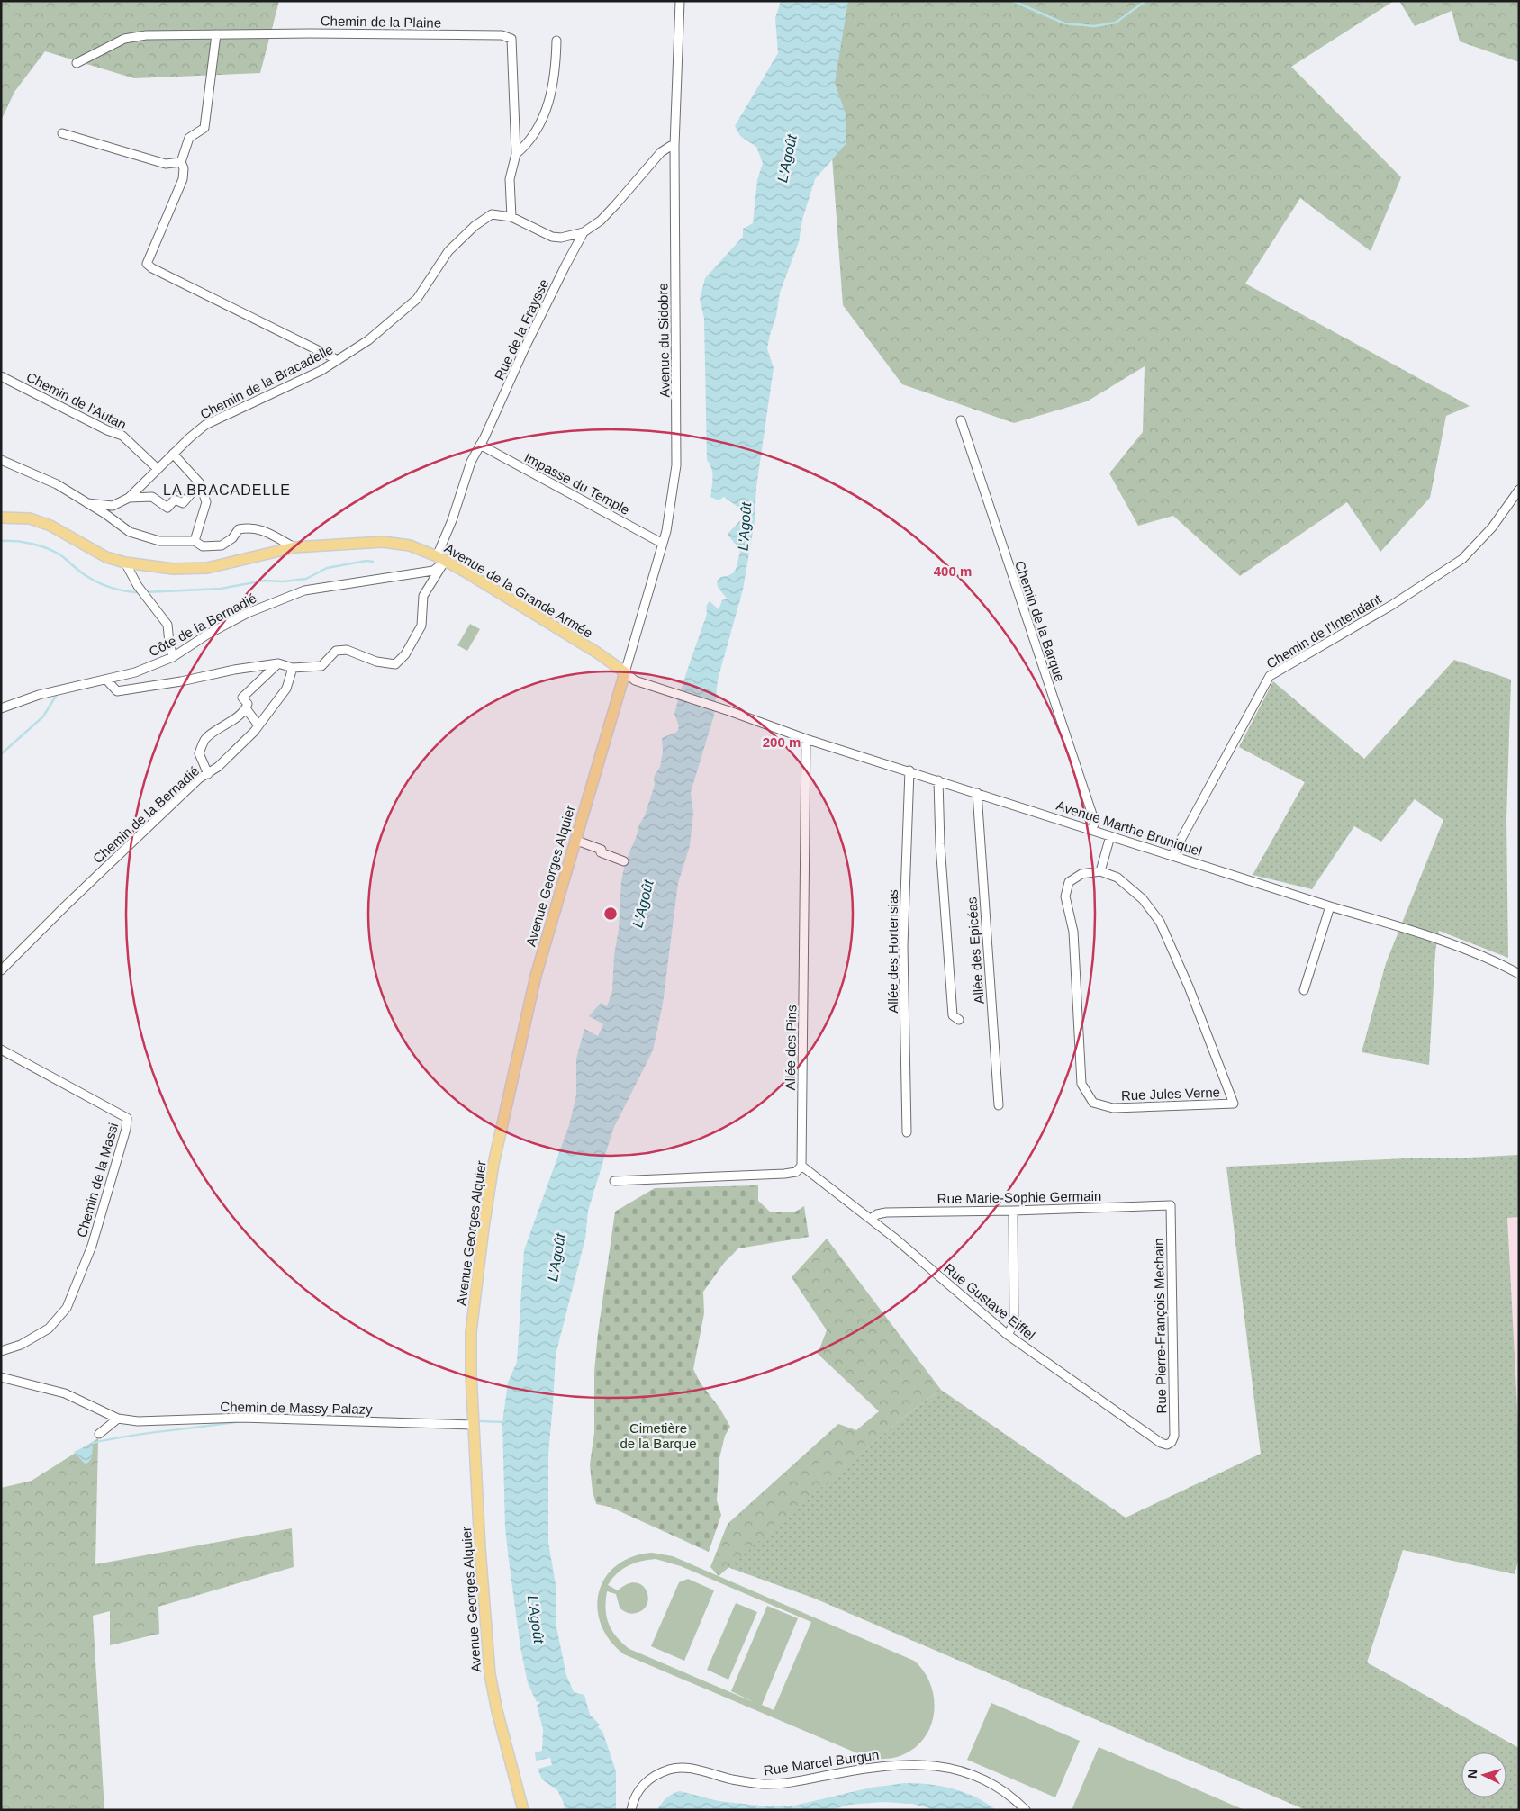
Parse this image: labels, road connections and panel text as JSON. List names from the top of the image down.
{
  "streets": {
    "main road": ["Avenue de la Grande Armée", "Avenue Georges Alquier"],
    "street": [
      "Chemin de la Plaine",
      "Rue de la Fraysse",
      "Avenue du Sidobre",
      "Chemin de la Bracadelle",
      "Chemin de l'Autan",
      "Impasse du Temple",
      "Chemin de la Barque",
      "Côte de la Bernadié",
      "Chemin de l'Intendant",
      "Chemin de la Bernadié",
      "Avenue Marthe Bruniquel",
      "Allée des Epicéas",
      "Allée des Hortensias",
      "Allée des Pins",
      "Rue Jules Verne",
      "Chemin de la Massi",
      "Rue Marie-Sophie Germain",
      "Rue Gustave Eiffel",
      "Rue Pierre-François Mechain",
      "Chemin de Massy Palazy",
      "Rue Marcel Burgun"
    ]
  },
  "crossings": [
    ["Chemin de la Plaine", "Chemin de la Bracadelle"],
    ["Rue de la Fraysse", "Avenue du Sidobre"],
    ["Rue de la Fraysse", "Chemin de la Bracadelle"],
    ["Rue de la Fraysse", "Impasse du Temple"],
    ["Rue de la Fraysse", "Avenue de la Grande Armée"],
    ["Rue de la Fraysse", "Côte de la Bernadié"],
    ["Rue de la Fraysse", "Chemin de la Bernadié"],
    ["Avenue du Sidobre", "Impasse du Temple"],
    ["Avenue du Sidobre", "Avenue de la Grande Armée"],
    ["Avenue du Sidobre", "Avenue Marthe Bruniquel"],
    ["Avenue du Sidobre", "Avenue Georges Alquier"],
    ["Chemin de la Bracadelle", "Chemin de l'Autan"],
    ["Avenue de la Grande Armée", "Côte de la Bernadié"],
    ["Avenue de la Grande Armée", "Avenue Marthe Bruniquel"],
    ["Avenue de la Grande Armée", "Avenue Georges Alquier"],
    ["Chemin de la Barque", "Avenue Marthe Bruniquel"],
    ["Chemin de l'Intendant", "Avenue Marthe Bruniquel"],
    ["Avenue Marthe Bruniquel", "Avenue Georges Alquier"],
    ["Avenue Marthe Bruniquel", "Allée des Epicéas"],
    ["Avenue Marthe Bruniquel", "Allée des Hortensias"],
    ["Avenue Marthe Bruniquel", "Allée des Pins"],
    ["Avenue Georges Alquier", "Chemin de Massy Palazy"],
    ["Allée des Pins", "Rue Gustave Eiffel"],
    ["Rue Marie-Sophie Germain", "Rue Gustave Eiffel"],
    ["Rue Marie-Sophie Germain", "Rue Pierre-François Mechain"],
    ["Rue Gustave Eiffel", "Rue Pierre-François Mechain"]
  ],
  "districts": ["LA BRACADELLE"],
  "water": ["L'Agoût"],
  "parks": ["Cimetière de la Barque"],
  "north": "left",
  "rings": ["400 m", "200 m"]
}
